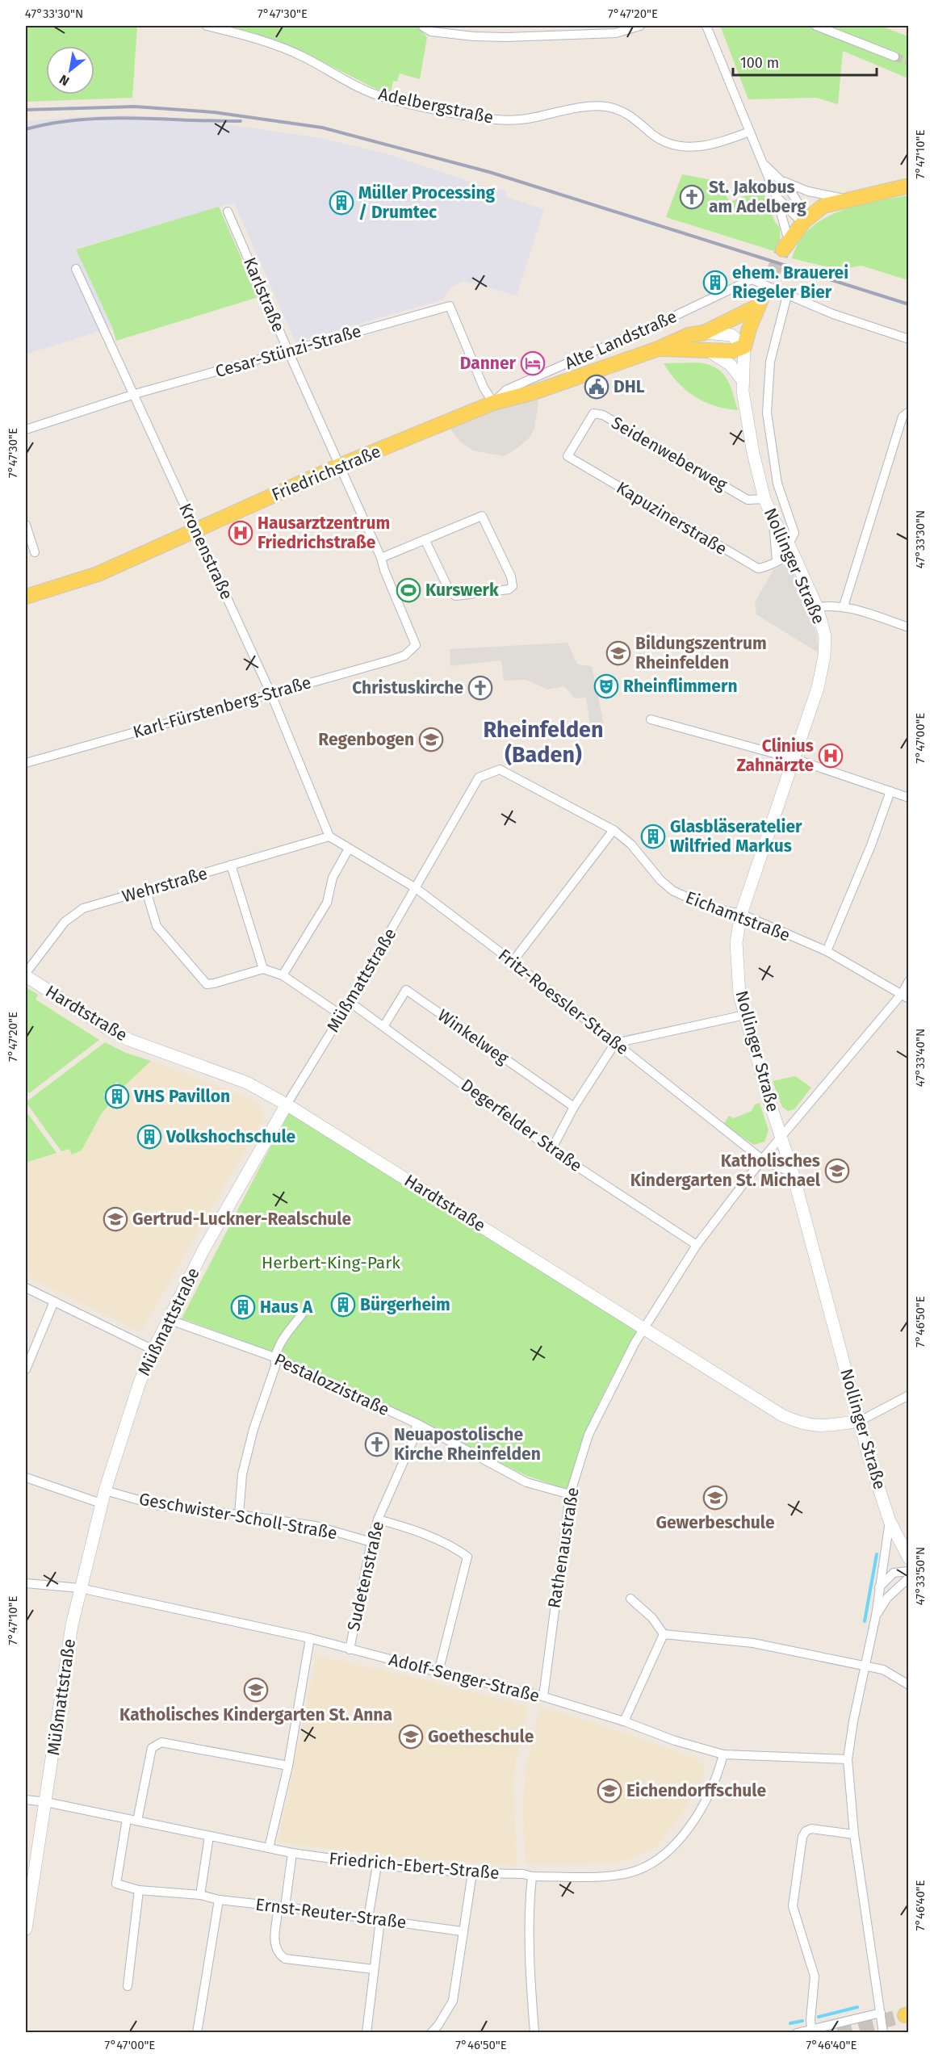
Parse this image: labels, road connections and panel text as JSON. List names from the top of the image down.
{
  "streets": {
    "main road": ["Friedrichstraße"],
    "street": [
      "Adelbergstraße",
      "Karlstraße",
      "Alte Landstraße",
      "Cesar-Stünzi-Straße",
      "Seidenweberweg",
      "Kapuzinerstraße",
      "Kronenstraße",
      "Nollinger Straße",
      "Karl-Fürstenberg-Straße",
      "Wehrstraße",
      "Eichamtstraße",
      "Müßmattstraße",
      "Fritz-Roessler-Straße",
      "Hardtstraße",
      "Winkelweg",
      "Degerfelder Straße",
      "Pestalozzistraße",
      "Geschwister-Scholl-Straße",
      "Rathenaustraße",
      "Sudetenstraße",
      "Adolf-Senger-Straße",
      "Friedrich-Ebert-Straße",
      "Ernst-Reuter-Straße"
    ]
  },
  "crossings": [
    ["Karlstraße", "Cesar-Stünzi-Straße"],
    ["Karlstraße", "Friedrichstraße"],
    ["Karlstraße", "Karl-Fürstenberg-Straße"],
    ["Alte Landstraße", "Cesar-Stünzi-Straße"],
    ["Alte Landstraße", "Friedrichstraße"],
    ["Cesar-Stünzi-Straße", "Friedrichstraße"],
    ["Cesar-Stünzi-Straße", "Kronenstraße"],
    ["Seidenweberweg", "Kapuzinerstraße"],
    ["Seidenweberweg", "Nollinger Straße"],
    ["Friedrichstraße", "Kronenstraße"],
    ["Friedrichstraße", "Nollinger Straße"],
    ["Kapuzinerstraße", "Nollinger Straße"],
    ["Kronenstraße", "Karl-Fürstenberg-Straße"],
    ["Kronenstraße", "Wehrstraße"],
    ["Kronenstraße", "Fritz-Roessler-Straße"],
    ["Nollinger Straße", "Eichamtstraße"],
    ["Nollinger Straße", "Fritz-Roessler-Straße"],
    ["Nollinger Straße", "Hardtstraße"],
    ["Nollinger Straße", "Rathenaustraße"],
    ["Wehrstraße", "Fritz-Roessler-Straße"],
    ["Wehrstraße", "Hardtstraße"],
    ["Eichamtstraße", "Müßmattstraße"],
    ["Eichamtstraße", "Rathenaustraße"],
    ["Müßmattstraße", "Fritz-Roessler-Straße"],
    ["Müßmattstraße", "Hardtstraße"],
    ["Müßmattstraße", "Degerfelder Straße"],
    ["Müßmattstraße", "Pestalozzistraße"],
    ["Müßmattstraße", "Geschwister-Scholl-Straße"],
    ["Müßmattstraße", "Adolf-Senger-Straße"],
    ["Müßmattstraße", "Friedrich-Ebert-Straße"],
    ["Fritz-Roessler-Straße", "Rathenaustraße"],
    ["Hardtstraße", "Rathenaustraße"],
    ["Winkelweg", "Degerfelder Straße"],
    ["Degerfelder Straße", "Rathenaustraße"],
    ["Pestalozzistraße", "Rathenaustraße"],
    ["Pestalozzistraße", "Sudetenstraße"],
    ["Geschwister-Scholl-Straße", "Sudetenstraße"],
    ["Rathenaustraße", "Adolf-Senger-Straße"],
    ["Sudetenstraße", "Adolf-Senger-Straße"],
    ["Adolf-Senger-Straße", "Friedrich-Ebert-Straße"],
    ["Friedrich-Ebert-Straße", "Ernst-Reuter-Straße"]
  ],
  "districts": ["Rheinfelden (Baden)"],
  "parks": ["Herbert-King-Park"],
  "places": {
    "church": ["St. Jakobus am Adelberg", "Christuskirche", "Neuapostolische Kirche Rheinfelden"],
    "building": [
      "Müller Processing / Drumtec",
      "ehem. Brauerei Riegeler Bier",
      "Glasbläseratelier Wilfried Markus",
      "VHS Pavillon",
      "Volkshochschule",
      "Bürgerheim",
      "Haus A"
    ],
    "hotel": ["Danner"],
    "public building": ["DHL"],
    "hospital": ["Hausarztzentrum Friedrichstraße", "Clinius Zahnärzte"],
    "sports": ["Kurswerk"],
    "school or university": [
      "Bildungszentrum Rheinfelden",
      "Regenbogen",
      "Katholisches Kindergarten St. Michael",
      "Gertrud-Luckner-Realschule",
      "Gewerbeschule",
      "Katholisches Kindergarten St. Anna",
      "Goetheschule",
      "Eichendorffschule"
    ],
    "theatre": ["Rheinflimmern"]
  },
  "scale_bar": "100 m",
  "north": "bottom left",
  "coordinates": [
    "47°33'30\"N",
    "7°47'30\"E",
    "7°47'20\"E",
    "7°47'10\"E",
    "7°47'00\"E",
    "47°33'40\"N",
    "7°46'50\"E",
    "47°33'50\"N",
    "7°46'40\"E"
  ]
}
